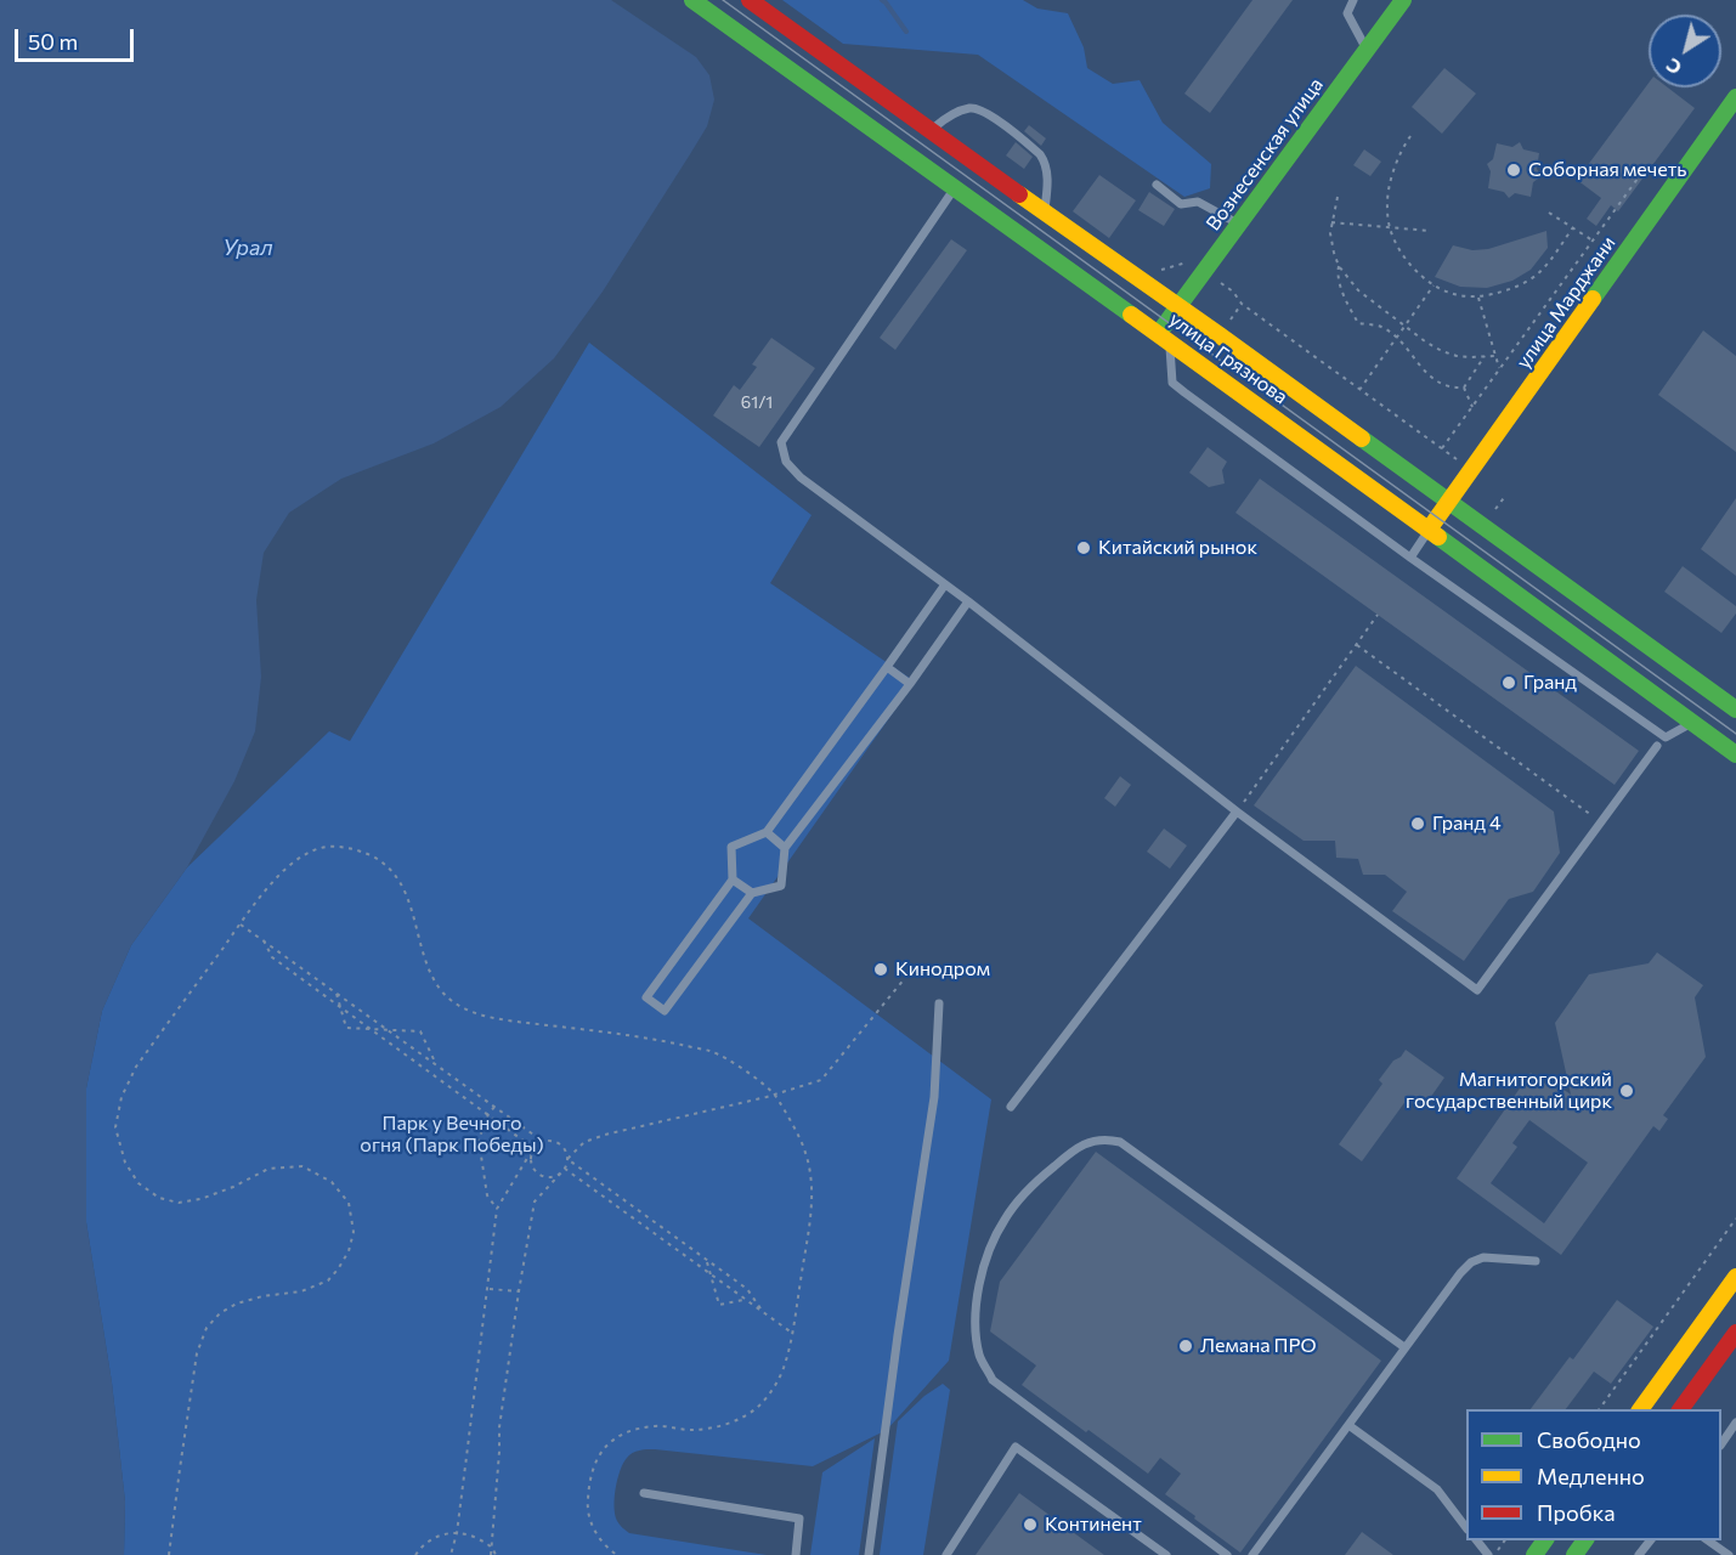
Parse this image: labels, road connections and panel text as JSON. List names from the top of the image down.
{
  "streets": {
    "main road": ["Вознесенская улица", "улица Марджани", "улица Грязнова"]
  },
  "crossings": [
    ["Вознесенская улица", "улица Грязнова"],
    ["улица Марджани", "улица Грязнова"]
  ],
  "water": ["Урал"],
  "parks": ["Парк у Вечного огня (Парк Победы)"],
  "places": [
    "Соборная мечеть",
    "Китайский рынок",
    "Гранд",
    "Гранд 4",
    "Кинодром",
    "Магнитогорский государственный цирк",
    "Лемана ПРО",
    "Континент"
  ],
  "house_numbers": ["61/1"],
  "legend": ["Свободно", "Медленно", "Пробка"],
  "scale_bar": "50 m",
  "north": "bottom left"
}
